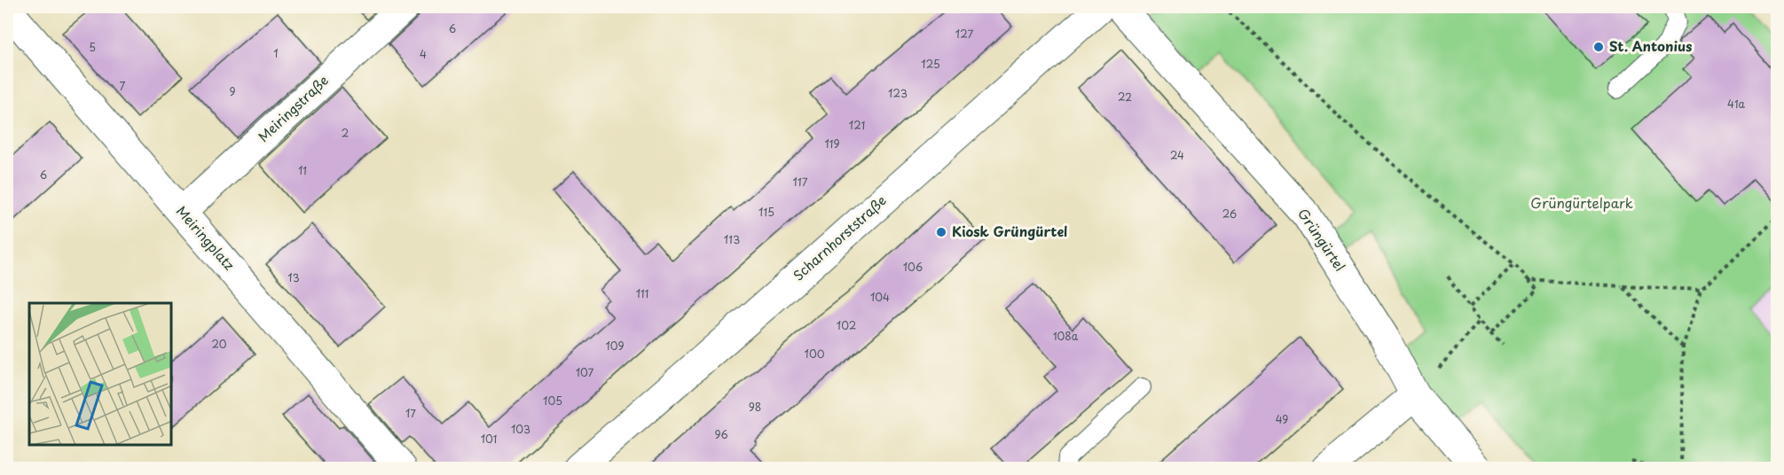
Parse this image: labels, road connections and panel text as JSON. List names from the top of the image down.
{
  "streets": {
    "street": [
      "Meiringstraße",
      "Meiringplatz",
      "Scharnhorststraße",
      "Grüngürtel"
    ]
  },
  "crossings": [
    ["Meiringstraße", "Meiringplatz"]
  ],
  "parks": ["Grüngürtelpark"],
  "places": ["St. Antonius", "Kiosk Grüngürtel"],
  "house_numbers": [
    "6",
    "127",
    "5",
    "1",
    "4",
    "125",
    "7",
    "9",
    "123",
    "22",
    "41a",
    "121",
    "2",
    "119",
    "24",
    "11",
    "6",
    "117",
    "115",
    "26",
    "113",
    "106",
    "13",
    "111",
    "104",
    "102",
    "108a",
    "20",
    "109",
    "100",
    "107",
    "105",
    "98",
    "17",
    "49",
    "103",
    "96",
    "101"
  ]
}
